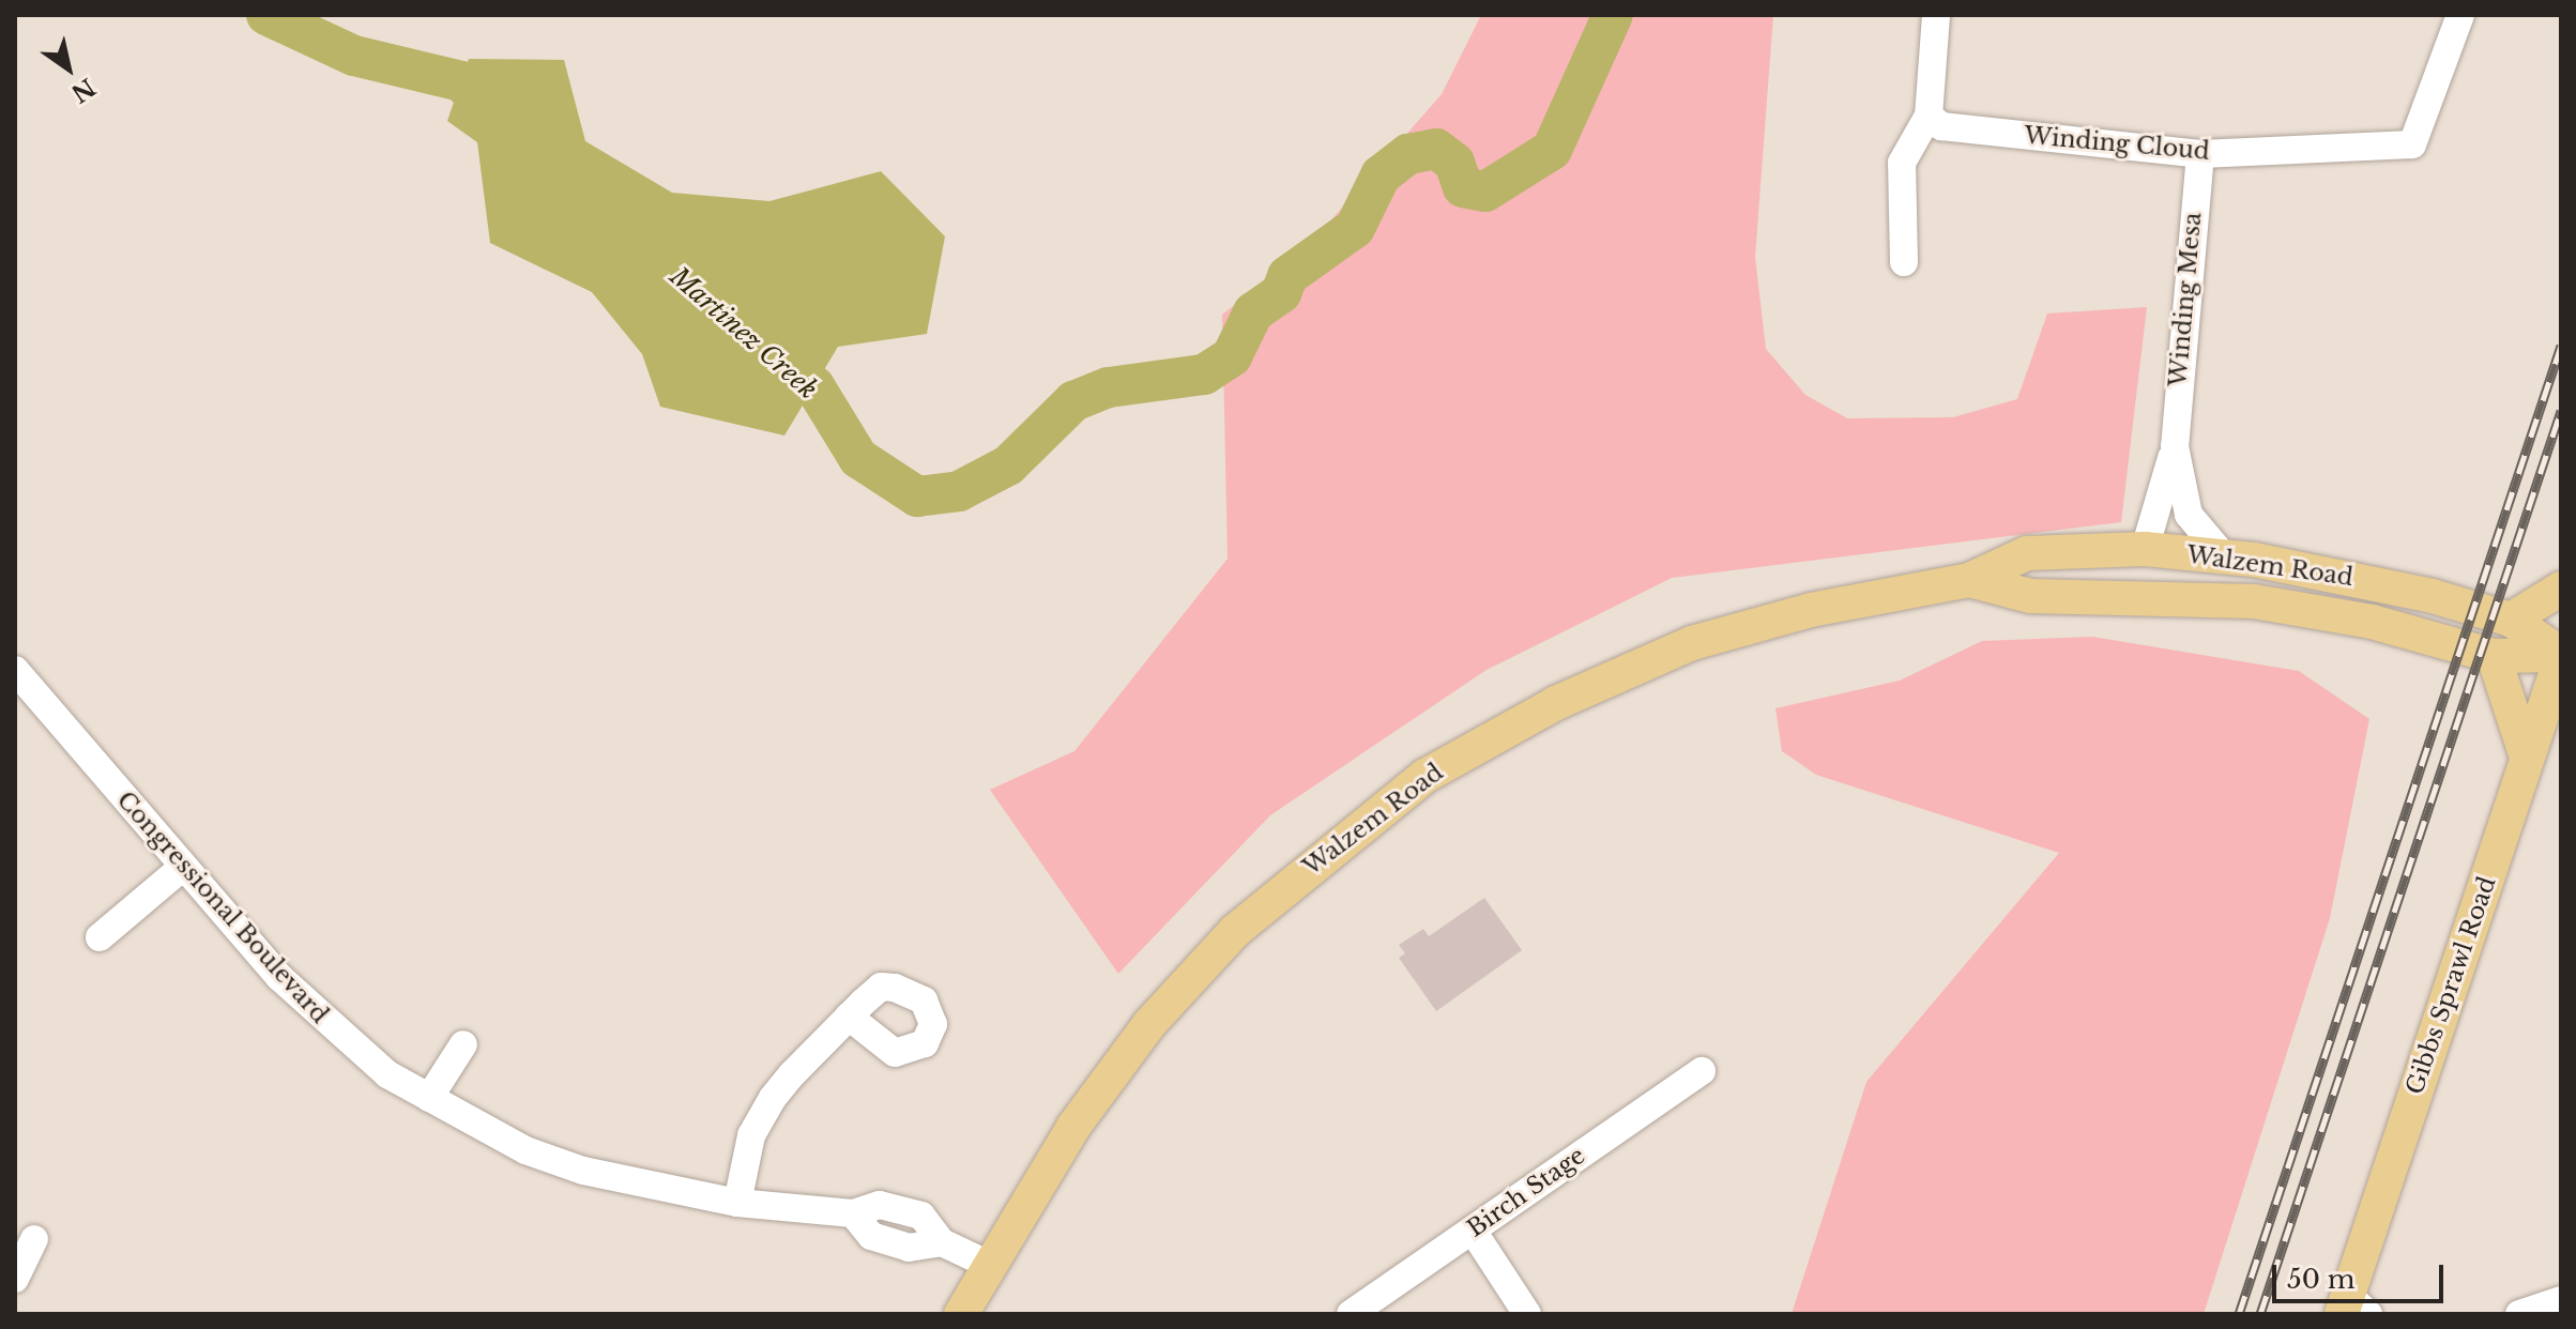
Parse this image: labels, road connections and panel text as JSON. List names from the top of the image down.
{
  "streets": {
    "main road": ["Walzem Road", "Gibbs Sprawl Road"],
    "street": [
      "Winding Cloud",
      "Winding Mesa",
      "Congressional Boulevard",
      "Birch Stage"
    ]
  },
  "crossings": [
    ["Winding Cloud", "Winding Mesa"],
    ["Winding Mesa", "Walzem Road"],
    ["Walzem Road", "Congressional Boulevard"],
    ["Walzem Road", "Gibbs Sprawl Road"]
  ],
  "water": ["Martinez Creek"],
  "scale_bar": "50 m",
  "north": "bottom right"
}
